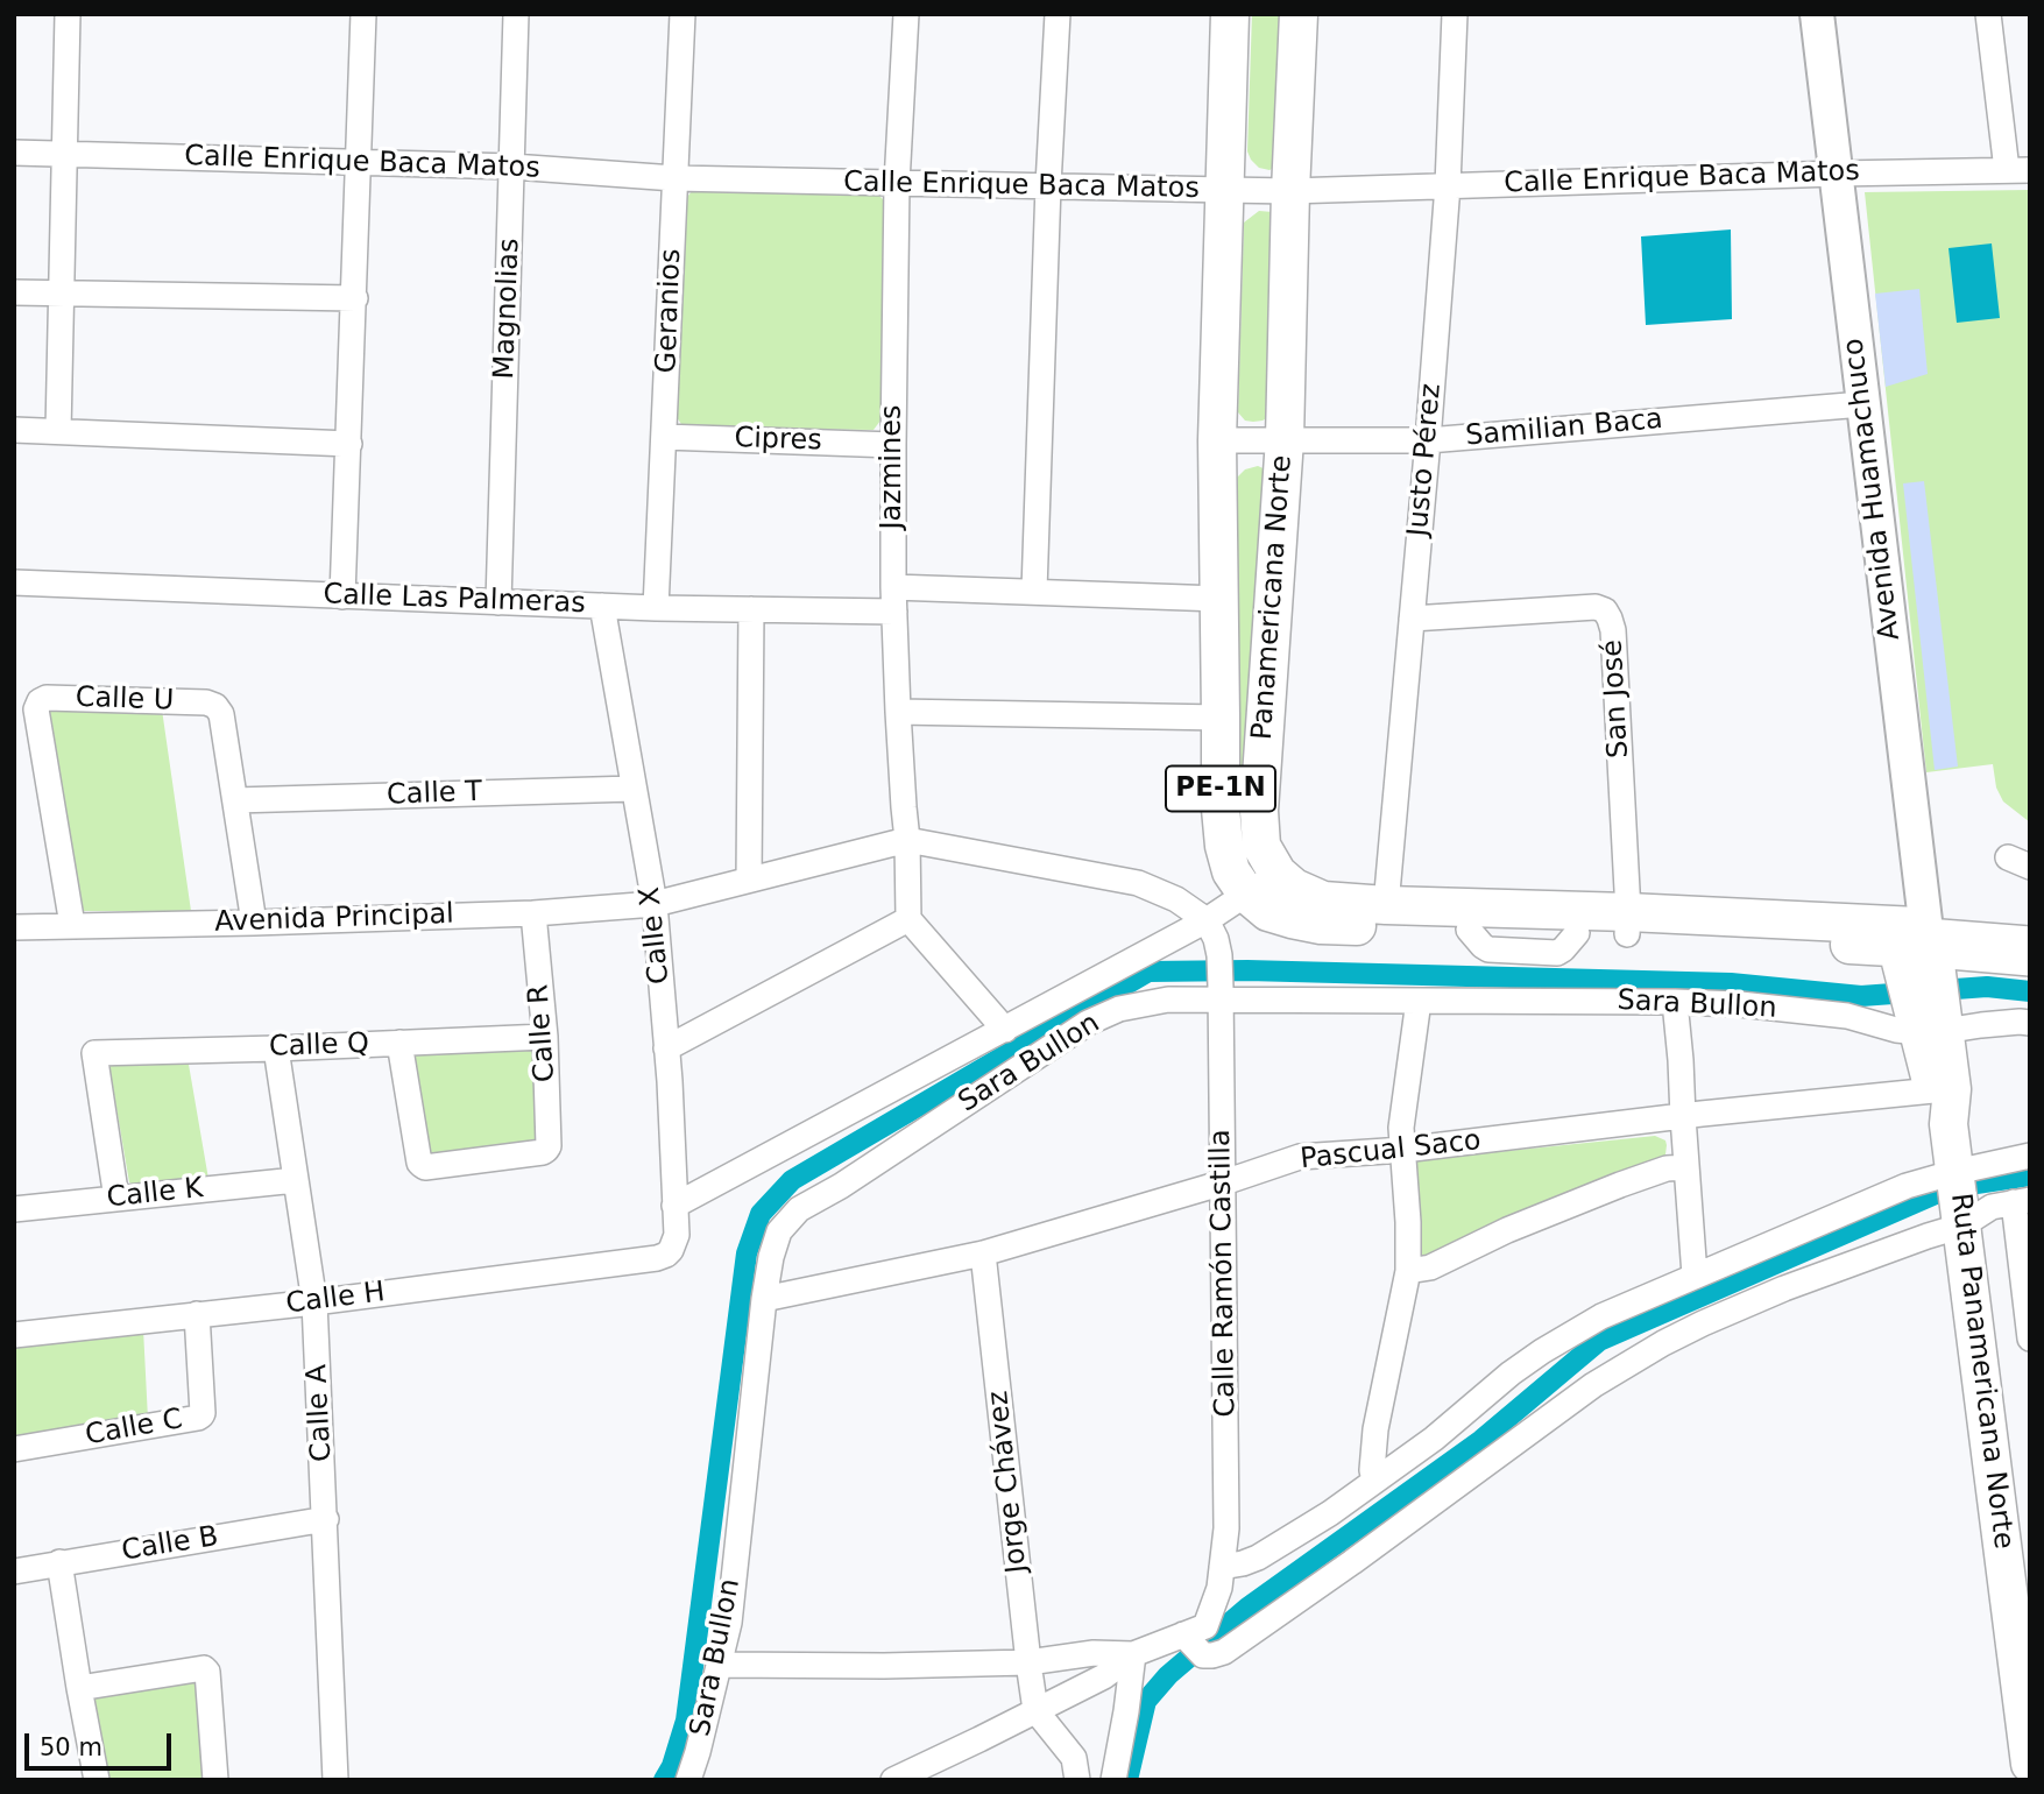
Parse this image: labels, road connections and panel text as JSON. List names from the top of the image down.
{
  "streets": {
    "highway": ["Panamericana Norte", "PE-1N", "Ruta Panamericana Norte"],
    "main road": ["Avenida Huamachuco"],
    "street": [
      "Calle Enrique Baca Matos",
      "Magnolias",
      "Geranios",
      "Samilian Baca",
      "Cipres",
      "Justo Pérez",
      "Jazmines",
      "Calle Las Palmeras",
      "San José",
      "Calle U",
      "Calle T",
      "Avenida Principal",
      "Calle X",
      "Sara Bullon",
      "Calle R",
      "Calle Q",
      "Pascual Saco",
      "Calle K",
      "Calle Ramón Castilla",
      "Calle H",
      "Calle A",
      "Calle C",
      "Jorge Chávez",
      "Calle B"
    ]
  },
  "crossings": [
    ["Calle Enrique Baca Matos", "Magnolias"],
    ["Calle Enrique Baca Matos", "Geranios"],
    ["Calle Enrique Baca Matos", "Justo Pérez"],
    ["Calle Enrique Baca Matos", "Jazmines"],
    ["Calle Enrique Baca Matos", "Avenida Huamachuco"],
    ["Calle Enrique Baca Matos", "Panamericana Norte"],
    ["Magnolias", "Calle Las Palmeras"],
    ["Geranios", "Cipres"],
    ["Geranios", "Calle Las Palmeras"],
    ["Samilian Baca", "Justo Pérez"],
    ["Samilian Baca", "Avenida Huamachuco"],
    ["Samilian Baca", "Panamericana Norte"],
    ["Cipres", "Jazmines"],
    ["Justo Pérez", "Panamericana Norte"],
    ["Justo Pérez", "San José"],
    ["Jazmines", "Calle Las Palmeras"],
    ["Jazmines", "Avenida Principal"],
    ["Avenida Huamachuco", "Panamericana Norte"],
    ["Avenida Huamachuco", "Ruta Panamericana Norte"],
    ["Panamericana Norte", "Calle Las Palmeras"],
    ["Panamericana Norte", "San José"],
    ["Panamericana Norte", "Ruta Panamericana Norte"],
    ["Calle Las Palmeras", "Calle X"],
    ["Calle U", "Calle T"],
    ["Calle U", "Avenida Principal"],
    ["Calle T", "Calle X"],
    ["Avenida Principal", "Calle X"],
    ["Avenida Principal", "Calle R"],
    ["Calle X", "Calle H"],
    ["Sara Bullon", "Pascual Saco"],
    ["Sara Bullon", "Calle Ramón Castilla"],
    ["Sara Bullon", "Ruta Panamericana Norte"],
    ["Calle R", "Calle Q"],
    ["Calle Q", "Calle K"],
    ["Calle Q", "Calle A"],
    ["Pascual Saco", "Calle Ramón Castilla"],
    ["Pascual Saco", "Ruta Panamericana Norte"],
    ["Pascual Saco", "Jorge Chávez"],
    ["Calle K", "Calle A"],
    ["Calle H", "Calle A"],
    ["Calle H", "Calle C"],
    ["Calle A", "Calle B"]
  ],
  "scale_bar": "50 m"
}
